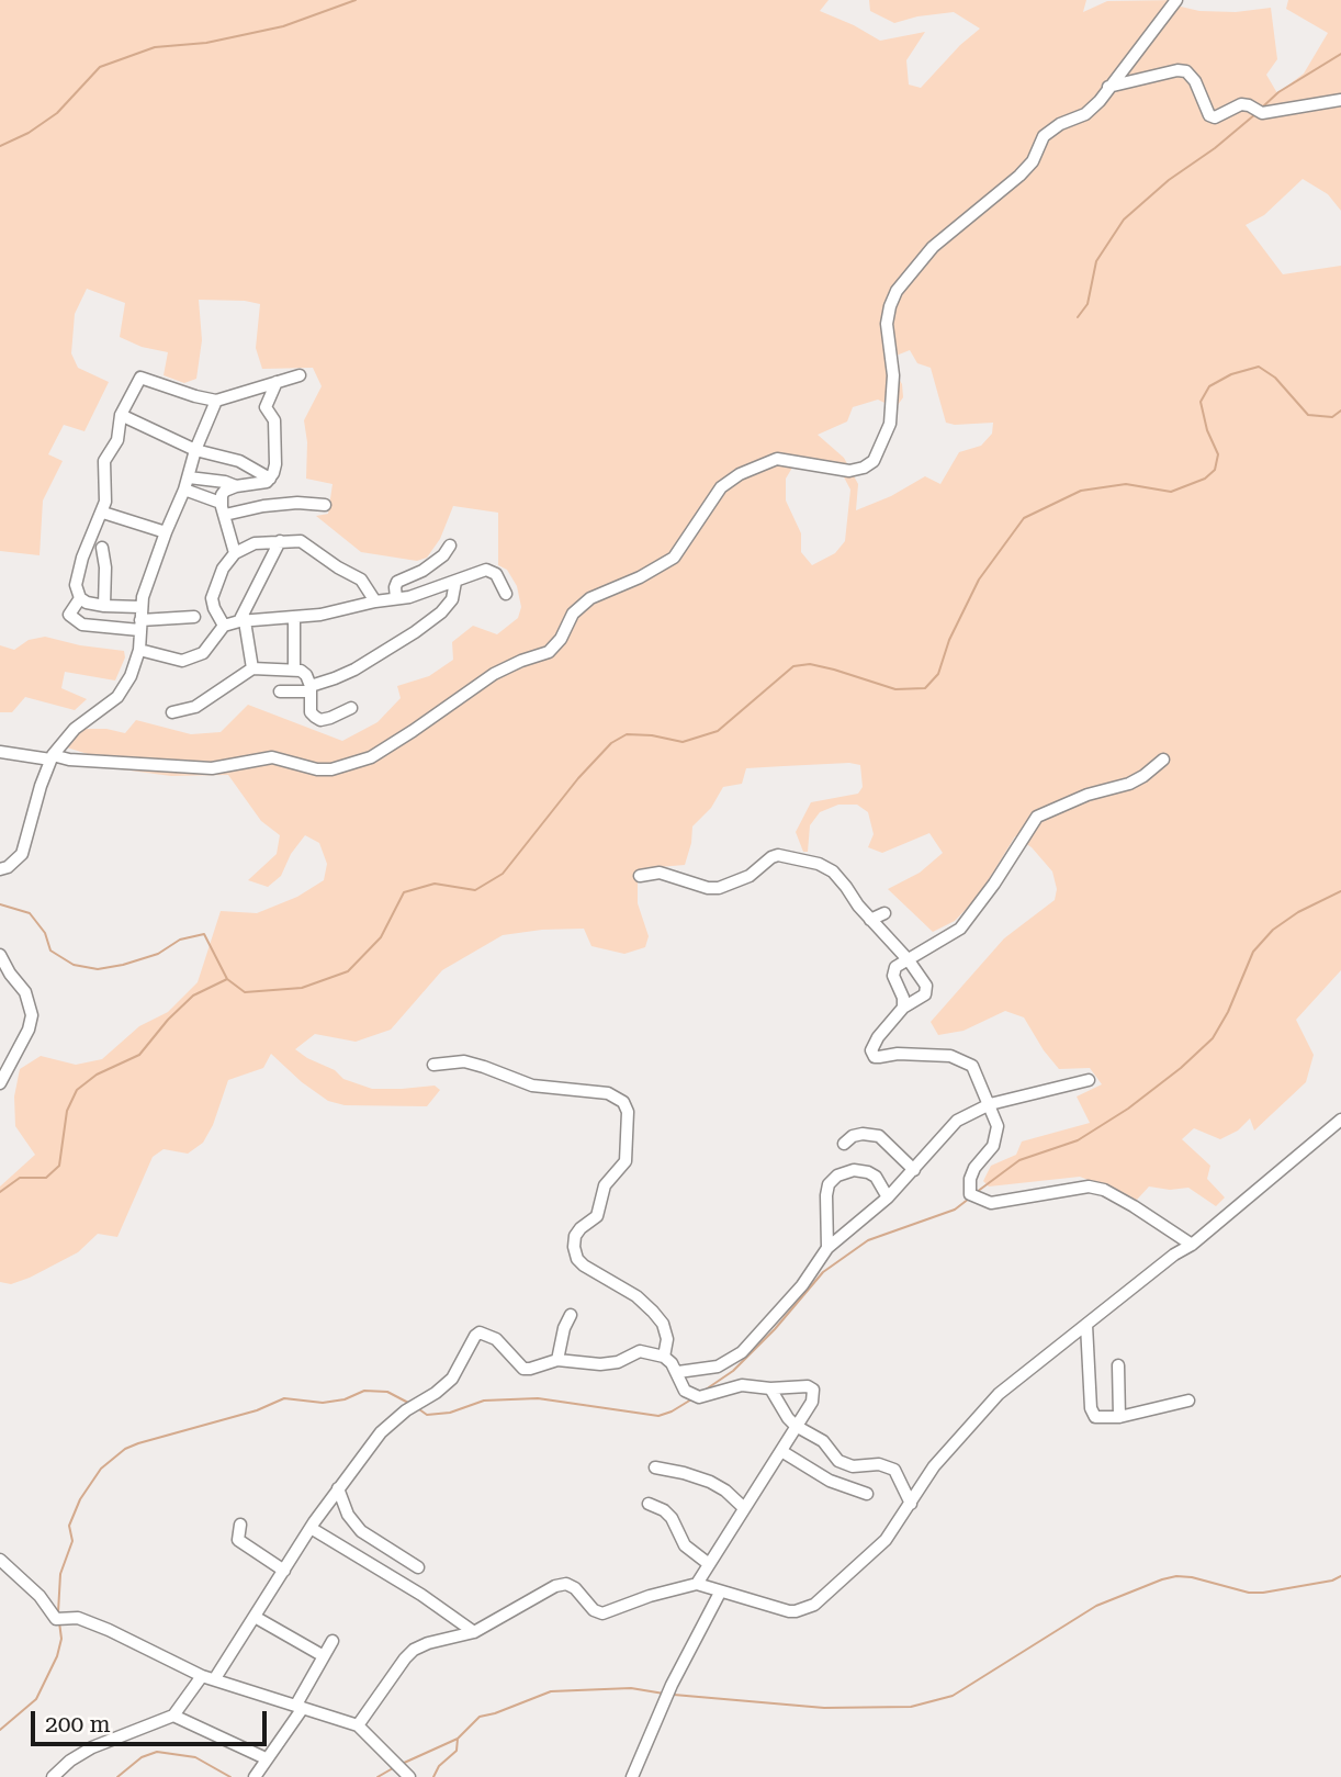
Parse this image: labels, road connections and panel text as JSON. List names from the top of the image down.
{
  "scale_bar": "200 m"
}
